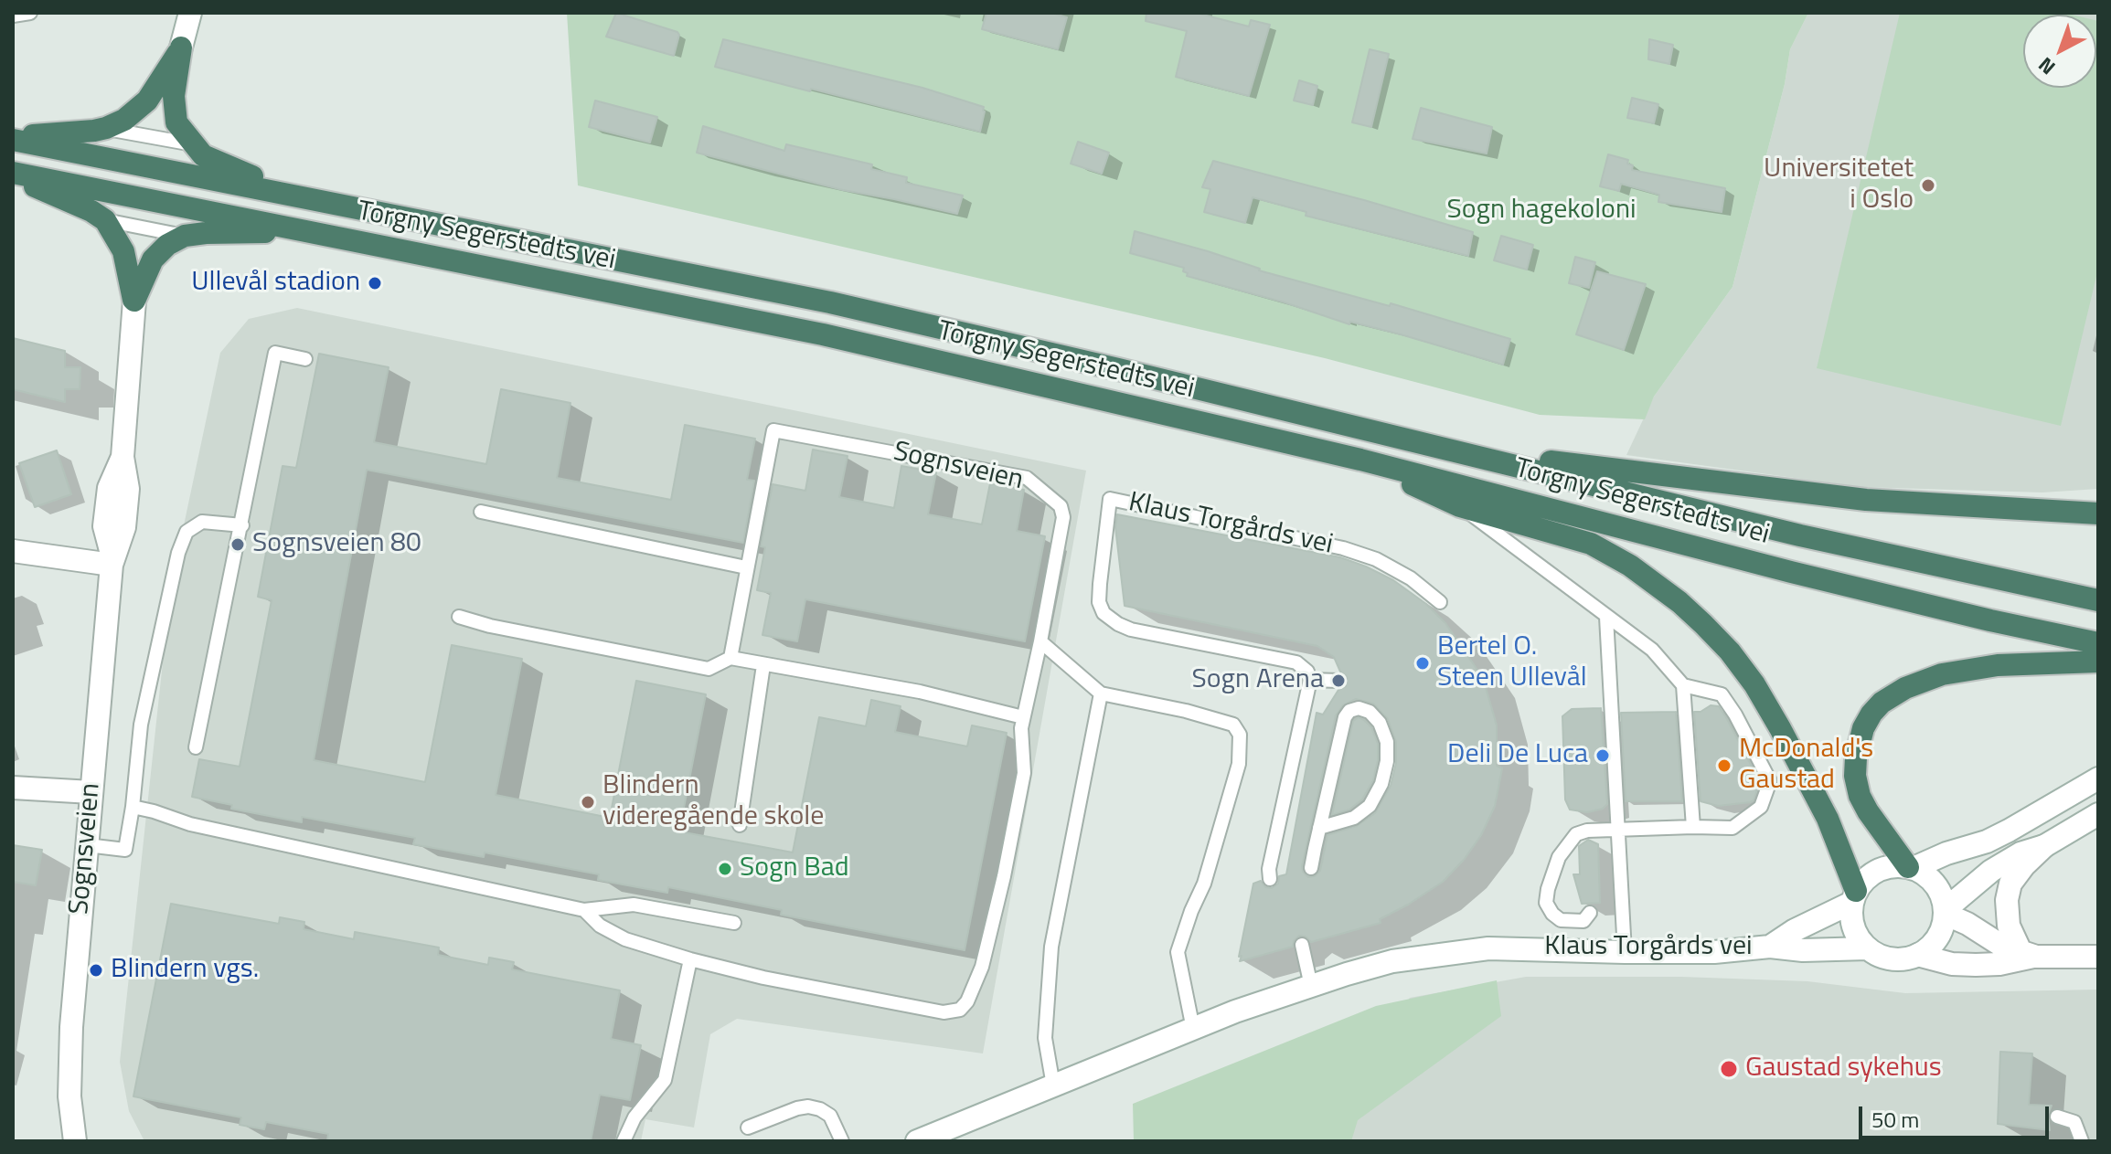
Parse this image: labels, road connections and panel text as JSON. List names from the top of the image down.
{
  "streets": {
    "highway": ["Torgny Segerstedts vei"],
    "main road": ["Sognsveien", "Klaus Torgårds vei"]
  },
  "parks": ["Sogn hagekoloni"],
  "places": [
    "Universitetet i Oslo",
    "Ullevål stadion",
    "Sognsveien 80",
    "Bertel O. Steen Ullevål",
    "Sogn Arena",
    "Deli De Luca",
    "McDonald's Gaustad",
    "Blindern videregående skole",
    "Sogn Bad",
    "Blindern vgs.",
    "Gaustad sykehus"
  ],
  "scale_bar": "50 m",
  "north": "bottom left"
}
